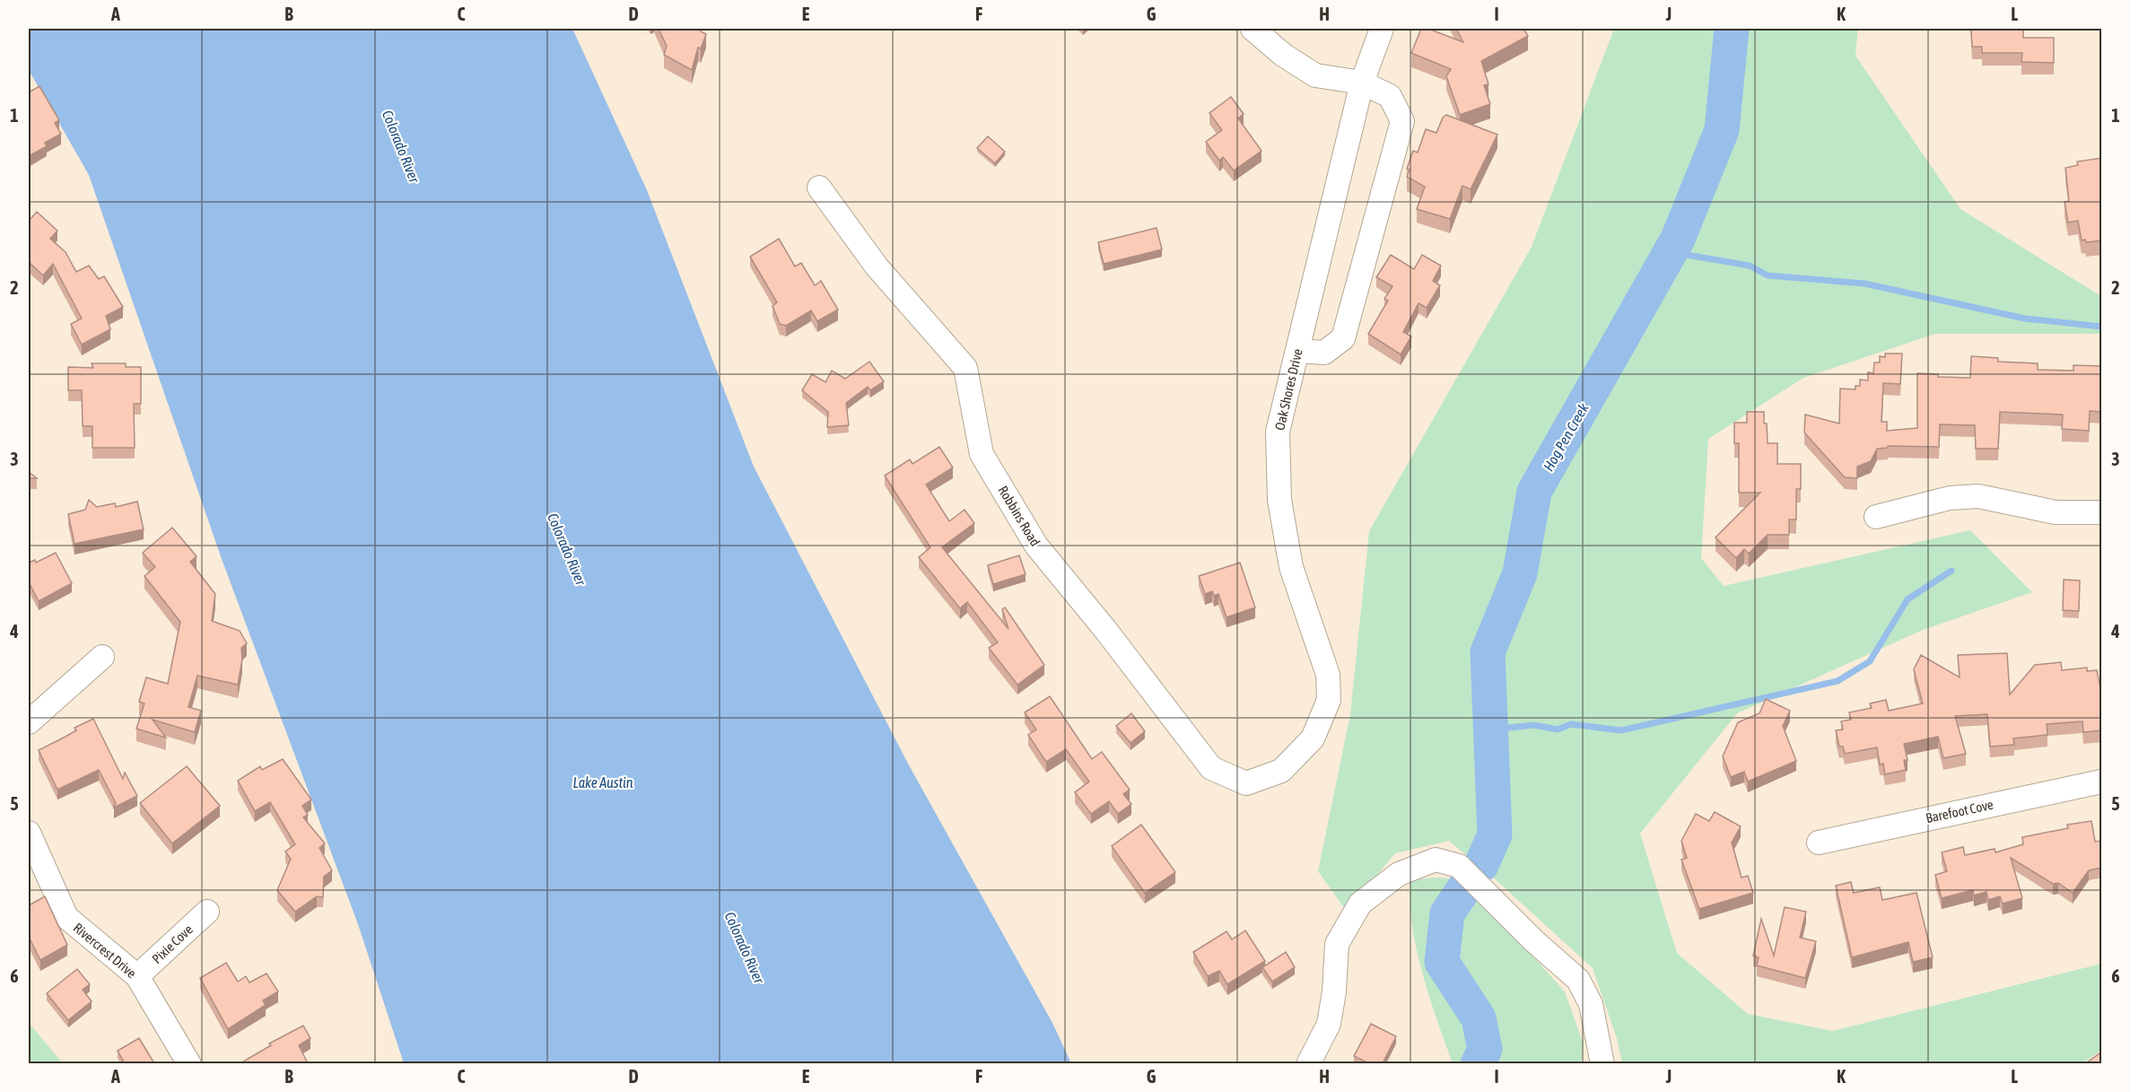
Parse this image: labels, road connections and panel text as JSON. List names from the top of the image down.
{
  "streets": {
    "street": [
      "Oak Shores Drive",
      "Robbins Road",
      "Barefoot Cove",
      "Pixie Cove",
      "Rivercrest Drive"
    ]
  },
  "crossings": [
    ["Oak Shores Drive", "Robbins Road"],
    ["Pixie Cove", "Rivercrest Drive"]
  ],
  "water": ["Colorado River", "Hog Pen Creek", "Lake Austin"],
  "grid": {
    "columns": [
      "A",
      "B",
      "C",
      "D",
      "E",
      "F",
      "G",
      "H",
      "I",
      "J",
      "K",
      "L"
    ],
    "rows": [
      "1",
      "2",
      "3",
      "4",
      "5",
      "6"
    ]
  }
}
